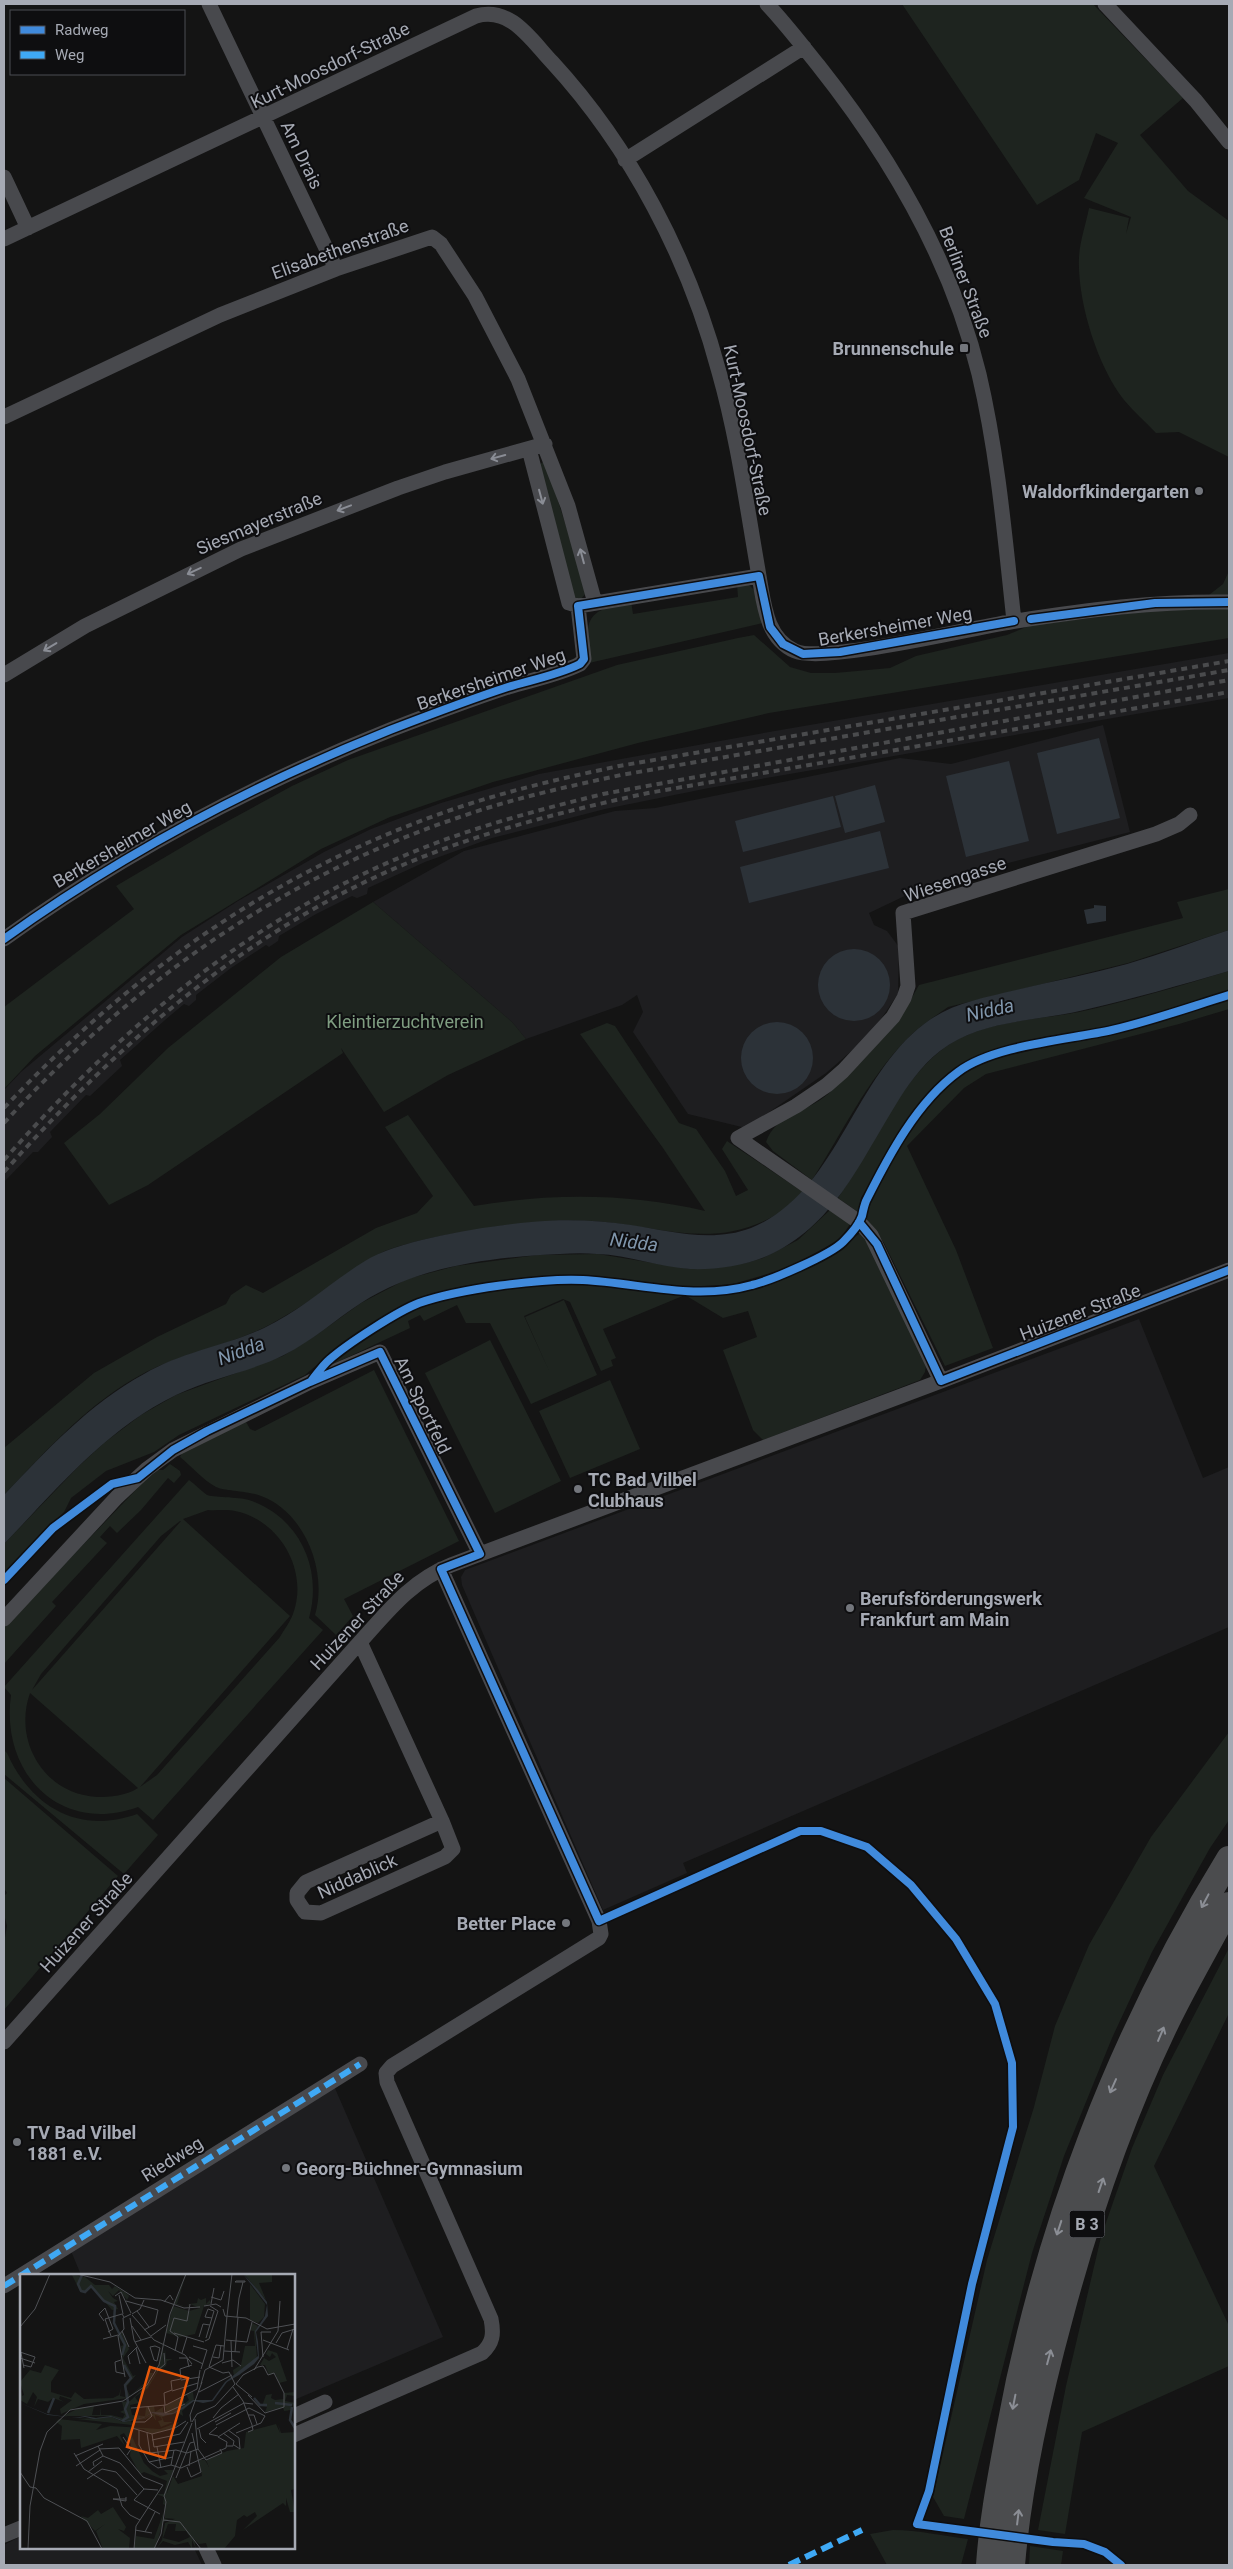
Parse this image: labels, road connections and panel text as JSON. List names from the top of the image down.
{
  "streets": {
    "highway": ["B 3"],
    "street": [
      "Kurt-Moosdorf-Straße",
      "Am Drais",
      "Elisabethenstraße",
      "Berliner Straße",
      "Siesmayerstraße",
      "Berkersheimer Weg",
      "Wiesengasse",
      "Huizener Straße",
      "Am Sportfeld",
      "Niddablick",
      "Riedweg"
    ]
  },
  "crossings": [
    ["Kurt-Moosdorf-Straße", "Am Drais"],
    ["Kurt-Moosdorf-Straße", "Berkersheimer Weg"],
    ["Am Drais", "Elisabethenstraße"],
    ["Elisabethenstraße", "Siesmayerstraße"],
    ["Berliner Straße", "Berkersheimer Weg"],
    ["Wiesengasse", "Huizener Straße"],
    ["Huizener Straße", "Am Sportfeld"],
    ["Huizener Straße", "Niddablick"]
  ],
  "one_way": ["Siesmayerstraße"],
  "water": ["Nidda"],
  "parks": ["Kleintierzuchtverein"],
  "places": {
    "transit": ["Brunnenschule"],
    "other": [
      "Waldorfkindergarten",
      "TC Bad Vilbel Clubhaus",
      "Berufsförderungswerk Frankfurt am Main",
      "Better Place",
      "TV Bad Vilbel 1881 e.V.",
      "Georg-Büchner-Gymnasium"
    ]
  },
  "legend": ["Radweg", "Weg"]
}
